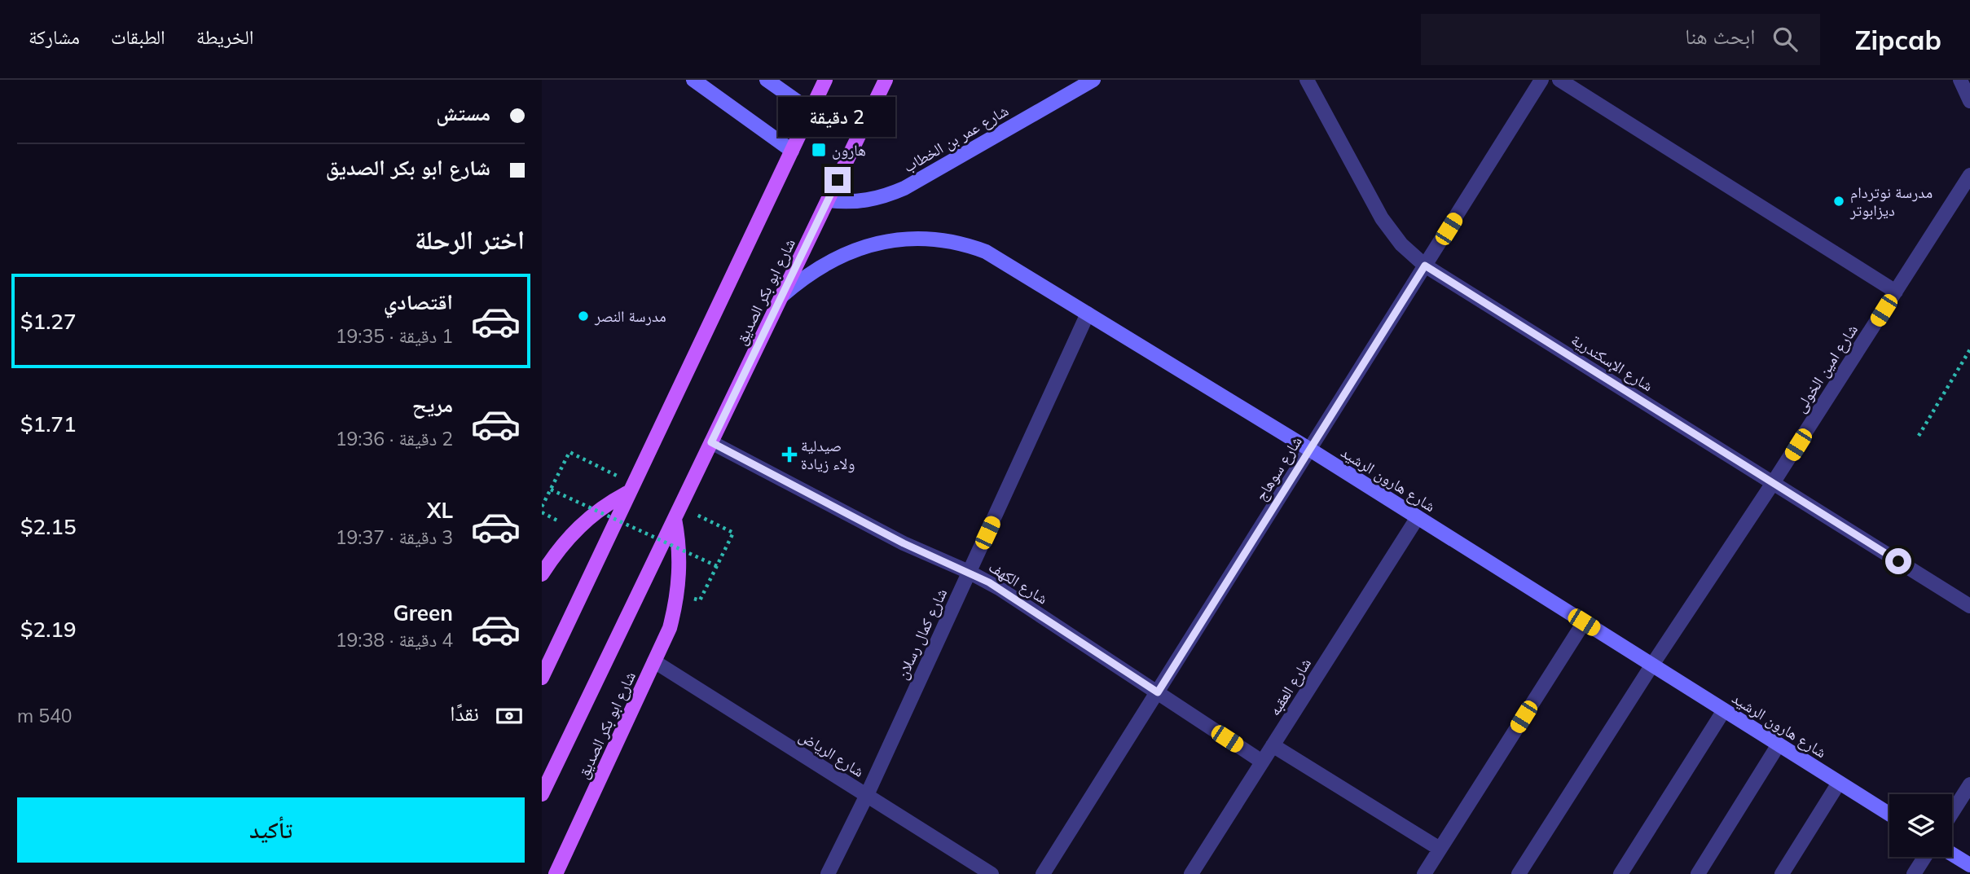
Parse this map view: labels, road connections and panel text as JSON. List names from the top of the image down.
{
  "streets": {
    "main road": ["شارع ابو بكر الصديق"],
    "street": [
      "شارع عمر بن الخطاب",
      "شارع الإسكندرية",
      "شارع امين الخولى",
      "شارع سوهاج",
      "شارع هارون الرشيد",
      "شارع الكهف",
      "شارع كمال رسلان",
      "شارع العقبه",
      "شارع الرياض"
    ]
  },
  "crossings": [
    ["شارع عمر بن الخطاب", "شارع ابو بكر الصديق"],
    ["شارع ابو بكر الصديق", "شارع هارون الرشيد"],
    ["شارع ابو بكر الصديق", "شارع الكهف"],
    ["شارع ابو بكر الصديق", "شارع الرياض"],
    ["شارع الإسكندرية", "شارع امين الخولى"],
    ["شارع الإسكندرية", "شارع سوهاج"],
    ["شارع امين الخولى", "شارع هارون الرشيد"],
    ["شارع سوهاج", "شارع هارون الرشيد"],
    ["شارع سوهاج", "شارع الكهف"],
    ["شارع هارون الرشيد", "شارع كمال رسلان"],
    ["شارع هارون الرشيد", "شارع العقبه"],
    ["شارع الكهف", "شارع كمال رسلان"],
    ["شارع الكهف", "شارع العقبه"],
    ["شارع كمال رسلان", "شارع الرياض"]
  ],
  "places": {
    "transit": ["هارون"],
    "other": ["مدرسة نوتردام ديزابوتر", "مدرسة النصر"],
    "health": ["صيدلية ولاء زيادة"]
  },
  "page": {
    "header": "Zipcab",
    "search": "ابحث هنا",
    "nav": ["الخريطة", "الطبقات", "مشاركة"],
    "banner": ["مستش", "شارع ابو بكر الصديق"],
    "bubble": "2 دقيقة",
    "heading": "اختر الرحلة",
    "list": [
      {
        "name": "اقتصادي",
        "note": "1 دقيقة · 19:35",
        "value": "$1.27"
      },
      {
        "name": "مريح",
        "note": "2 دقيقة · 19:36",
        "value": "$1.71"
      },
      {
        "name": "XL",
        "note": "3 دقيقة · 19:37",
        "value": "$2.15"
      },
      {
        "name": "Green",
        "note": "4 دقيقة · 19:38",
        "value": "$2.19"
      }
    ],
    "pay": ["نقدًا", "540 m"],
    "buttons": "تأكيد"
  }
}
